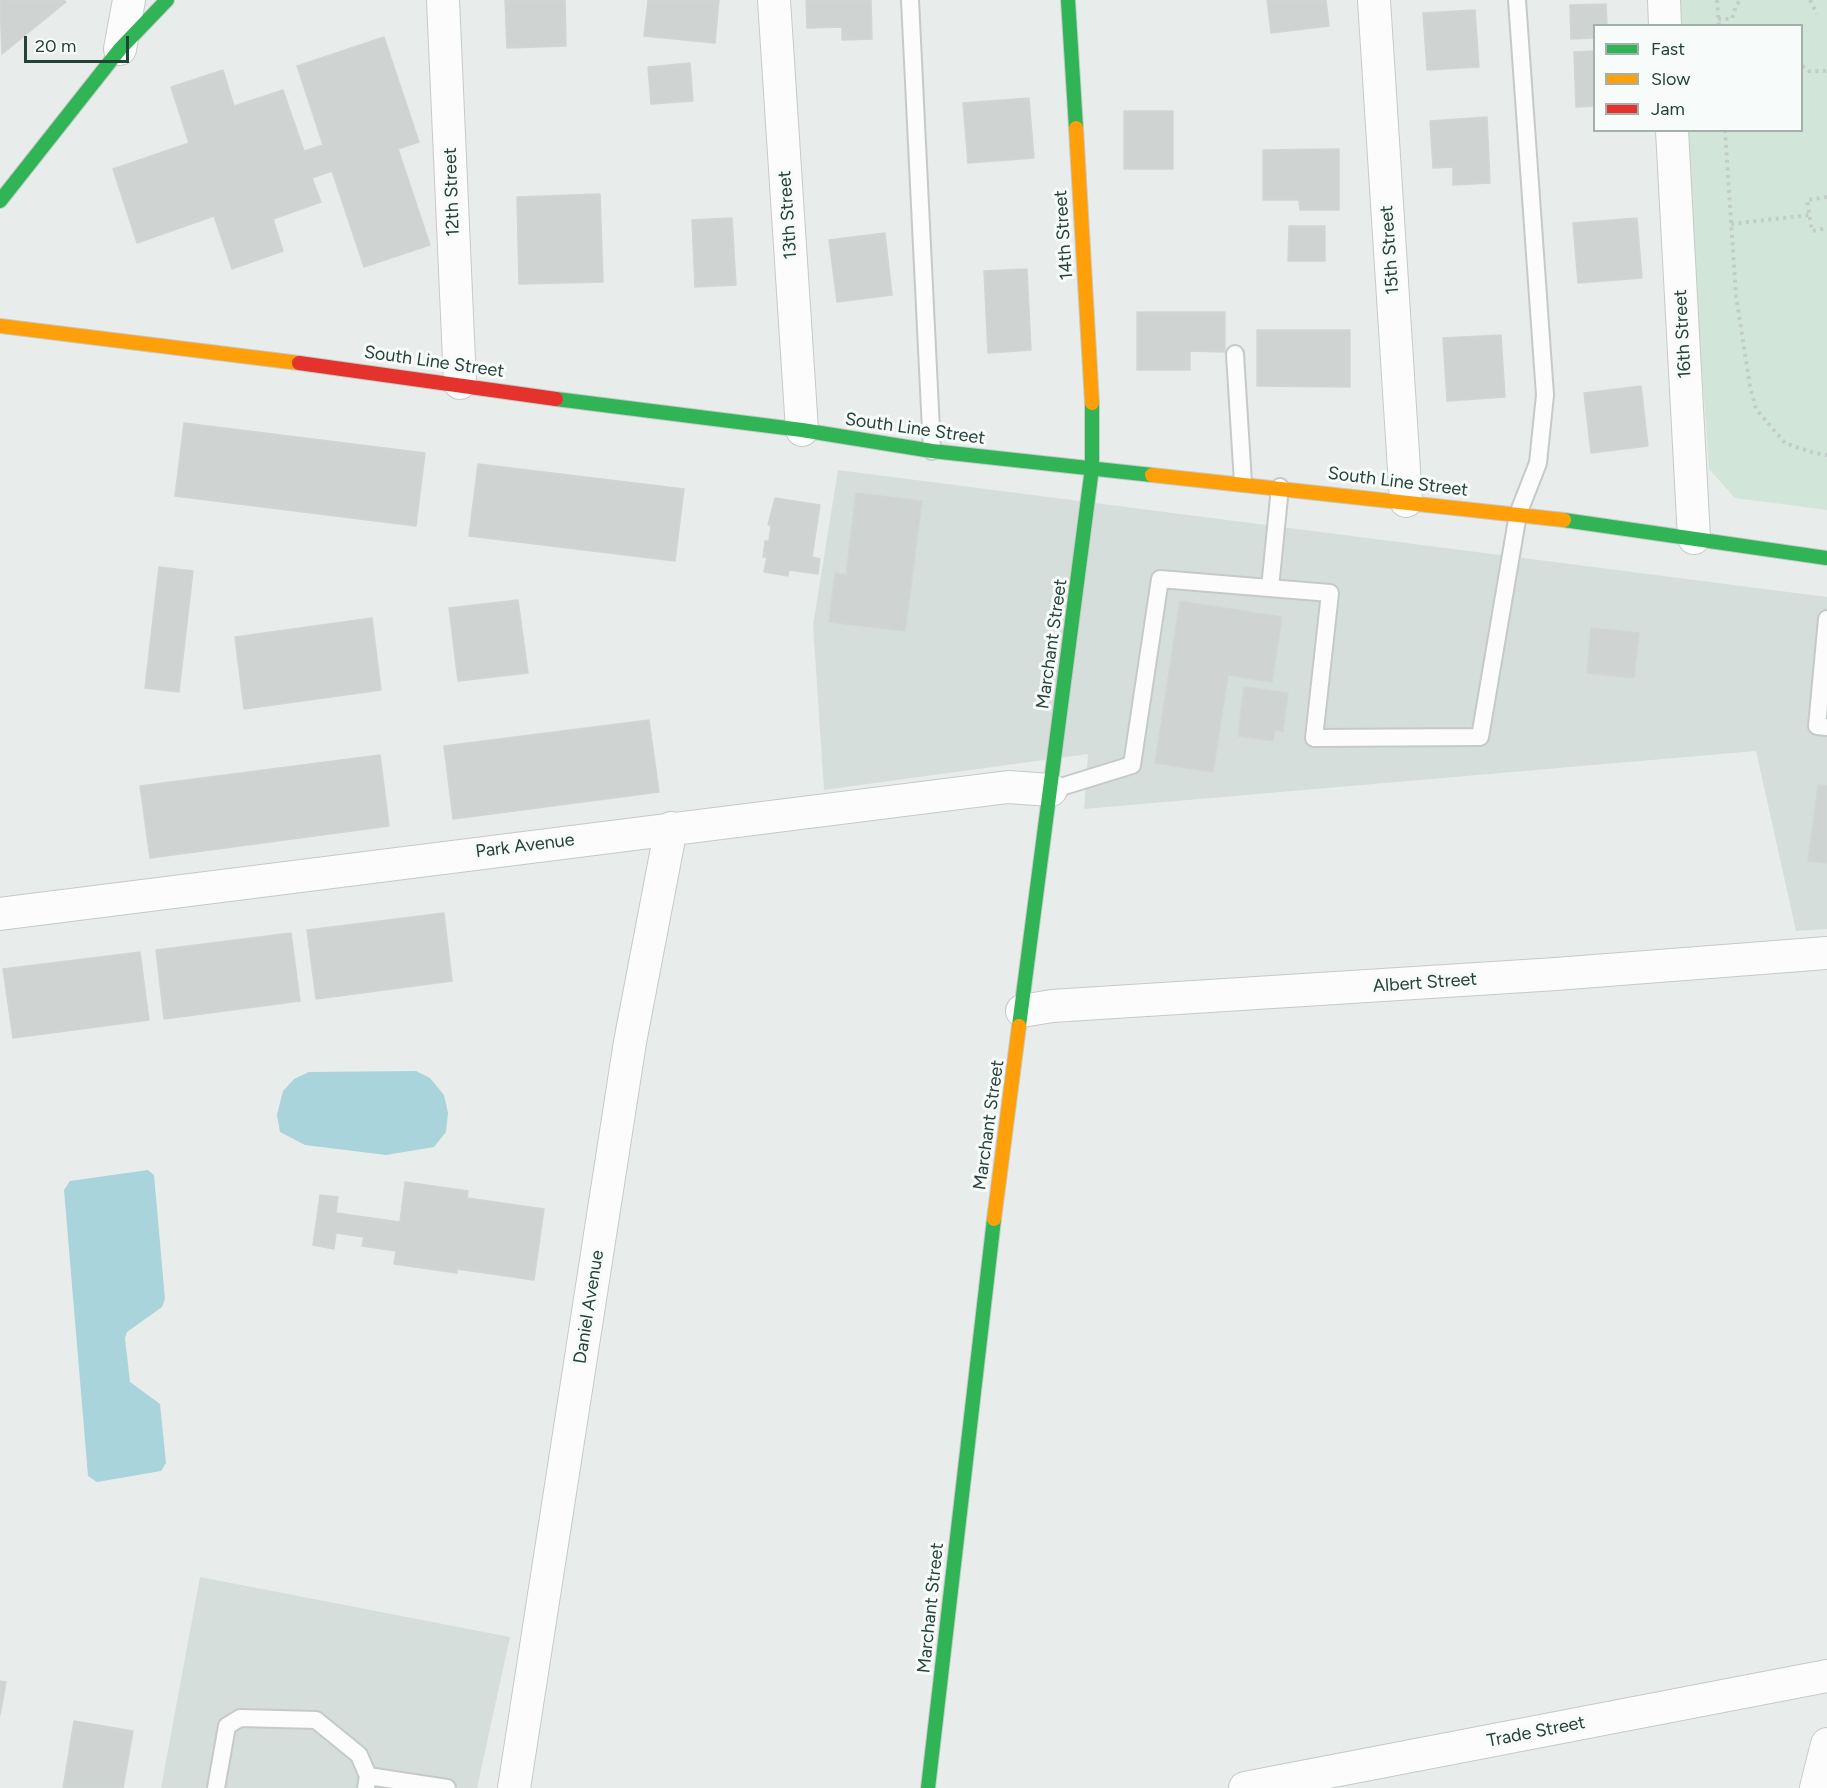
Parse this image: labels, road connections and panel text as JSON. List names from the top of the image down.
{
  "streets": {
    "street": [
      "12th Street",
      "13th Street",
      "14th Street",
      "15th Street",
      "16th Street",
      "South Line Street",
      "Marchant Street",
      "Park Avenue",
      "Albert Street",
      "Daniel Avenue",
      "Trade Street"
    ]
  },
  "crossings": [
    ["12th Street", "South Line Street"],
    ["13th Street", "South Line Street"],
    ["14th Street", "South Line Street"],
    ["14th Street", "Marchant Street"],
    ["15th Street", "South Line Street"],
    ["16th Street", "South Line Street"],
    ["South Line Street", "Marchant Street"],
    ["Marchant Street", "Park Avenue"],
    ["Marchant Street", "Albert Street"],
    ["Park Avenue", "Daniel Avenue"]
  ],
  "legend": ["Fast", "Slow", "Jam"],
  "scale_bar": "20 m"
}
